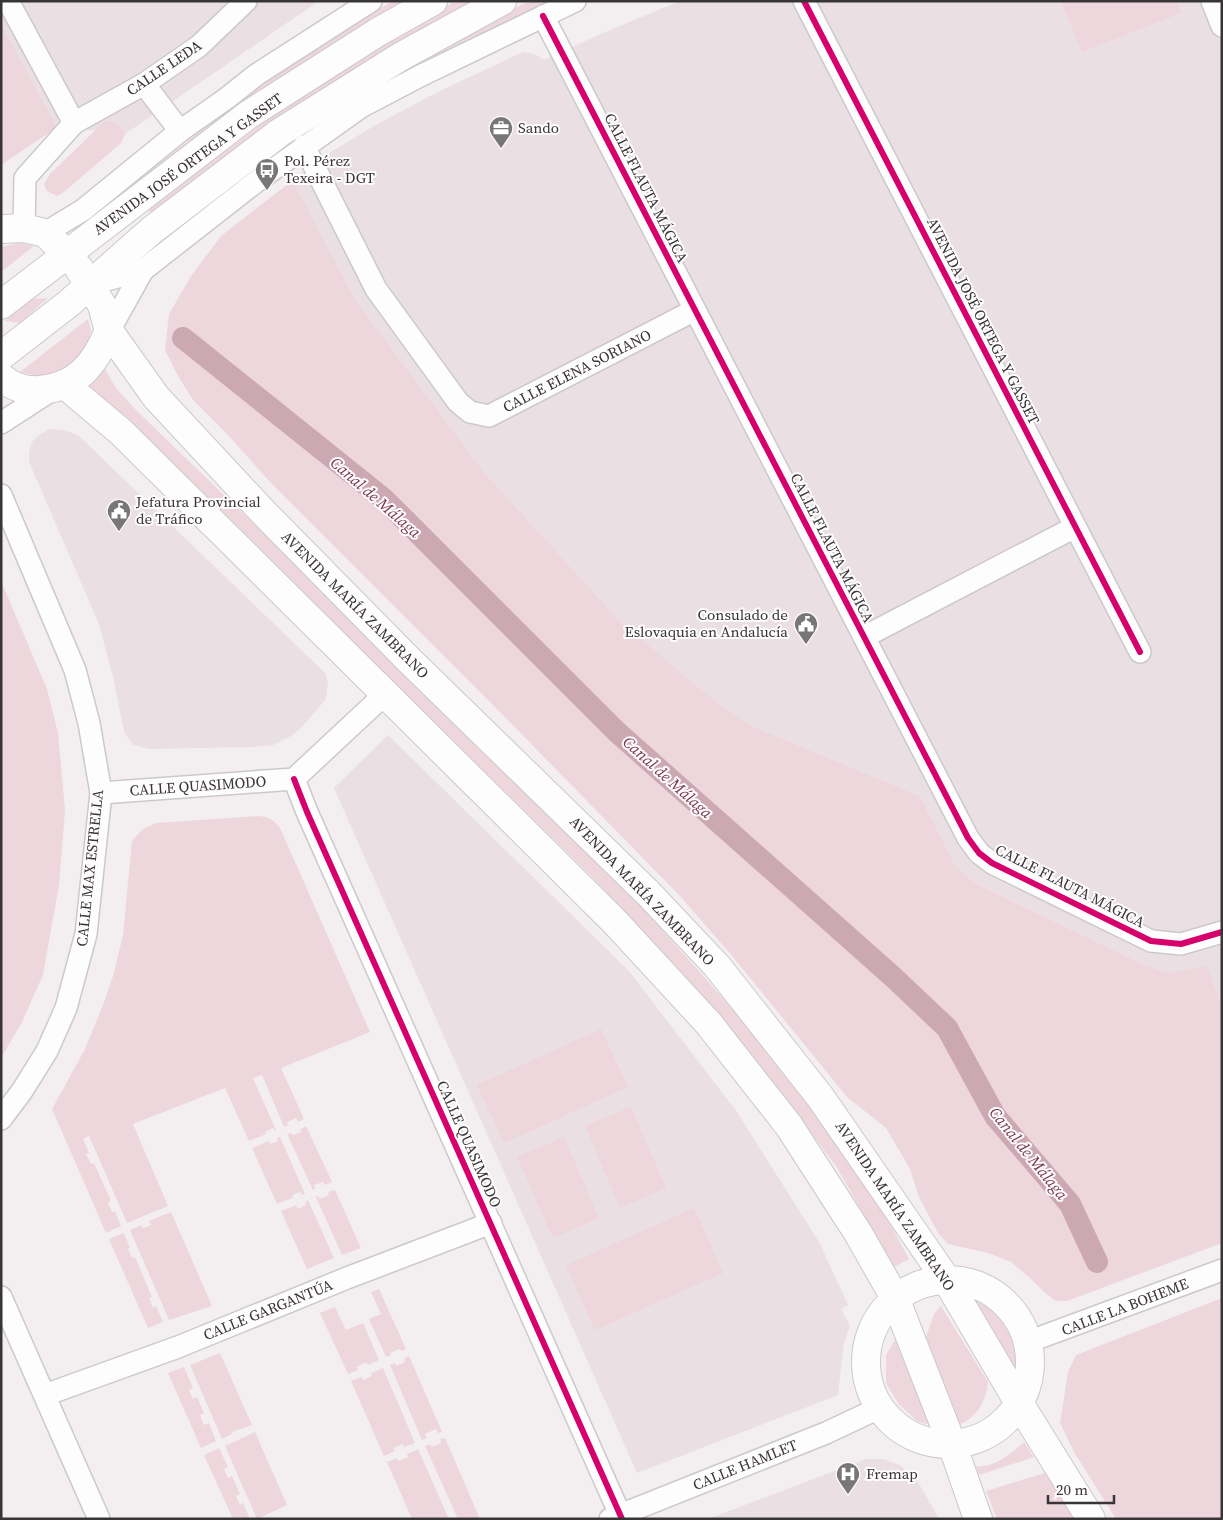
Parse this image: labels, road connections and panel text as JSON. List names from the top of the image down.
{
  "streets": {
    "main road": ["AVENIDA JOSÉ ORTEGA Y GASSET", "AVENIDA MARÍA ZAMBRANO"],
    "street": [
      "CALLE LEDA",
      "CALLE FLAUTA MÁGICA",
      "CALLE ELENA SORIANO",
      "CALLE QUASIMODO",
      "CALLE MAX ESTRELLA",
      "CALLE LA BOHEME",
      "CALLE GARGANTÚA",
      "CALLE HAMLET"
    ]
  },
  "crossings": [
    ["CALLE LEDA", "AVENIDA JOSÉ ORTEGA Y GASSET"],
    ["AVENIDA JOSÉ ORTEGA Y GASSET", "CALLE FLAUTA MÁGICA"],
    ["AVENIDA JOSÉ ORTEGA Y GASSET", "CALLE ELENA SORIANO"],
    ["AVENIDA JOSÉ ORTEGA Y GASSET", "AVENIDA MARÍA ZAMBRANO"],
    ["CALLE FLAUTA MÁGICA", "CALLE ELENA SORIANO"],
    ["CALLE QUASIMODO", "CALLE MAX ESTRELLA"],
    ["CALLE QUASIMODO", "CALLE GARGANTÚA"],
    ["CALLE QUASIMODO", "CALLE HAMLET"]
  ],
  "water": ["Canal de Málaga"],
  "places": {
    "office": ["Sando"],
    "bus stop": ["Pol. Pérez Texeira - DGT"],
    "public building": ["Jefatura Provincial de Tráfico", "Consulado de Eslovaquia en Andalucía"],
    "hospital": ["Fremap"]
  },
  "scale_bar": "20 m"
}
